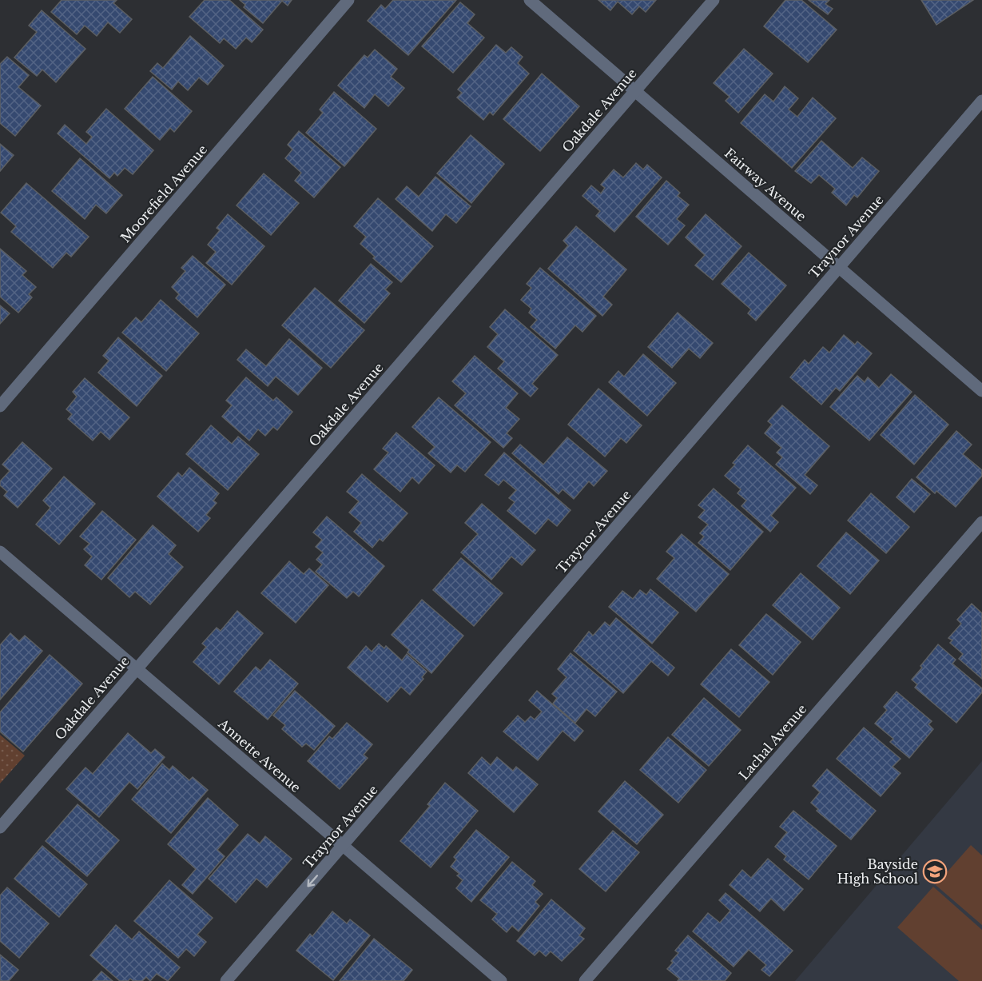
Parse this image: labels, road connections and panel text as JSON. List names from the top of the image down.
{
  "streets": {
    "street": [
      "Oakdale Avenue",
      "Fairway Avenue",
      "Moorefield Avenue",
      "Traynor Avenue",
      "Lachal Avenue",
      "Annette Avenue"
    ]
  },
  "crossings": [
    ["Oakdale Avenue", "Fairway Avenue"],
    ["Oakdale Avenue", "Annette Avenue"],
    ["Fairway Avenue", "Traynor Avenue"],
    ["Traynor Avenue", "Annette Avenue"]
  ],
  "places": {
    "school or university": ["Bayside High School"]
  }
}
